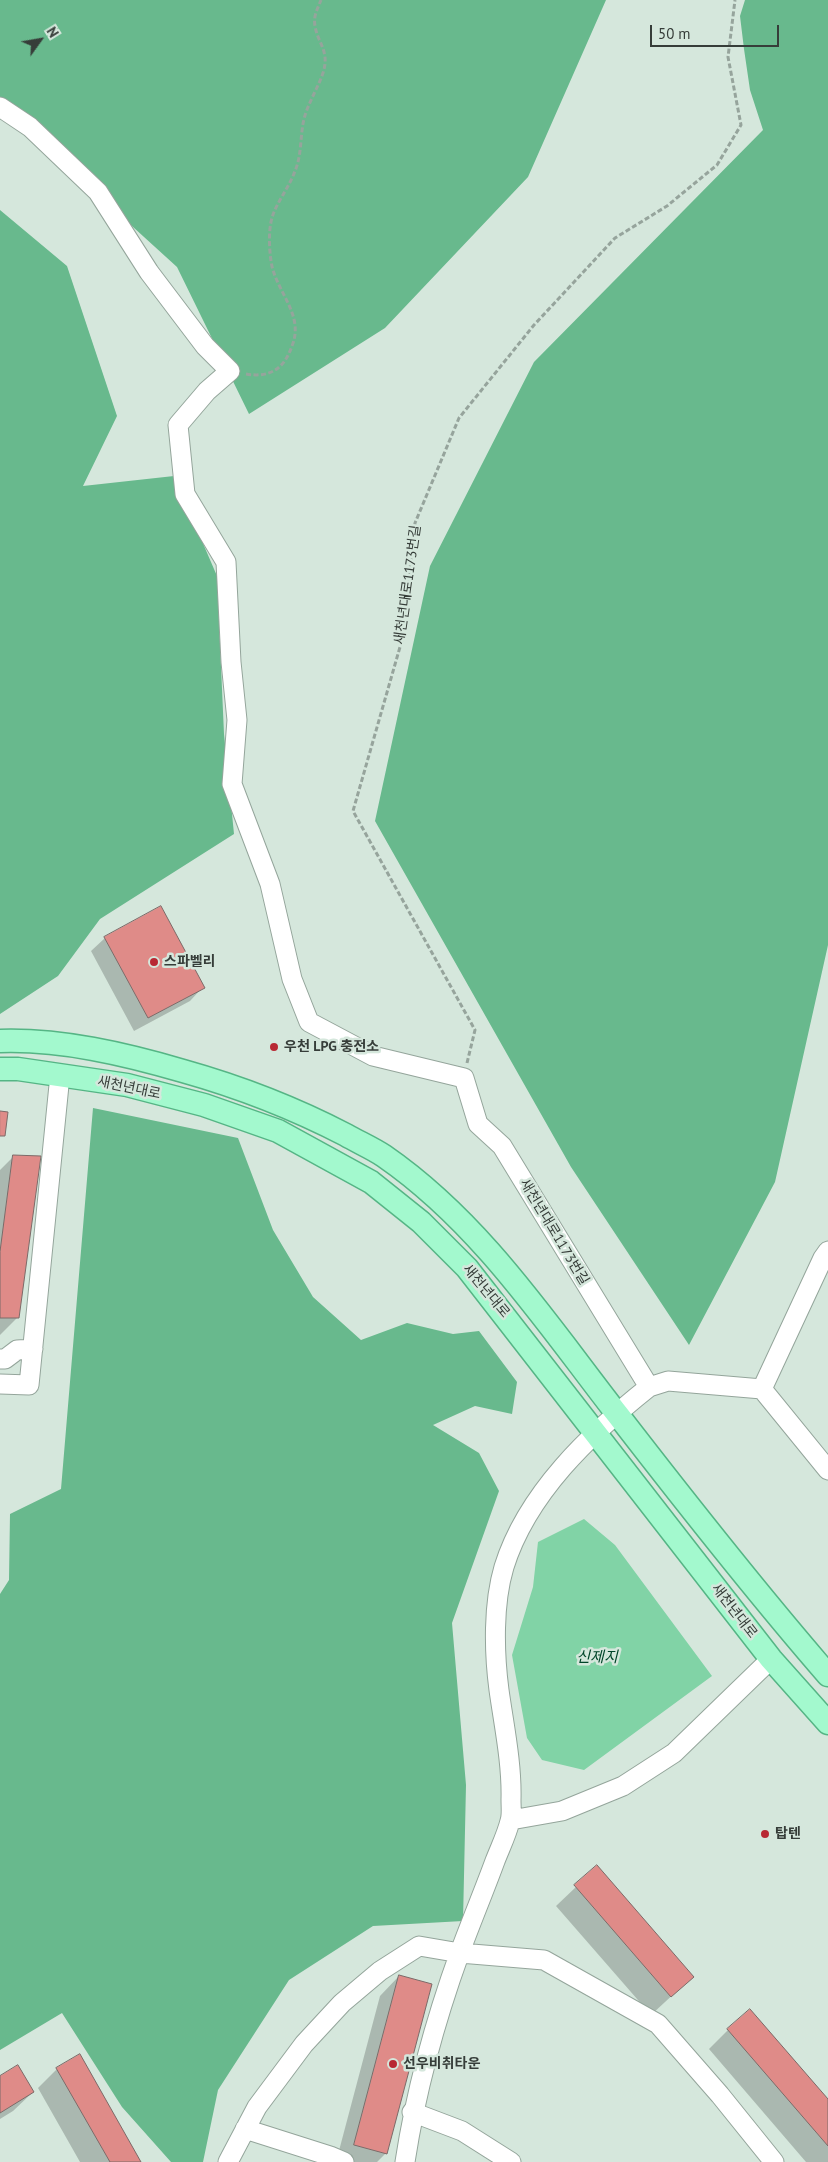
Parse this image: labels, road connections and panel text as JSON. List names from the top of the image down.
{
  "streets": {
    "main road": ["새천년대로"],
    "street": ["새천년대로1173번길"]
  },
  "water": ["신제지"],
  "places": [
    "스파벨리",
    "우천 LPG 충전소",
    "탑텐",
    "선우비취타운"
  ],
  "scale_bar": "50 m",
  "north": "top right"
}
